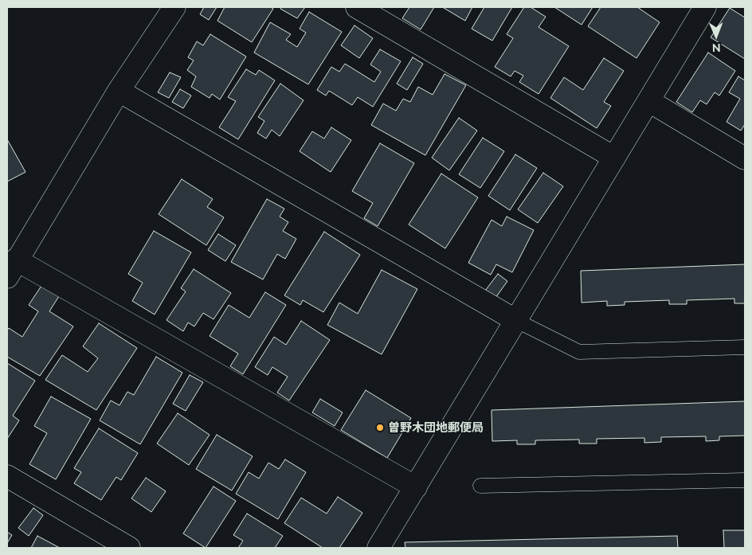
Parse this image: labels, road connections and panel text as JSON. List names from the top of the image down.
{
  "places": ["曽野木団地郵便局"],
  "north": "bottom"
}
